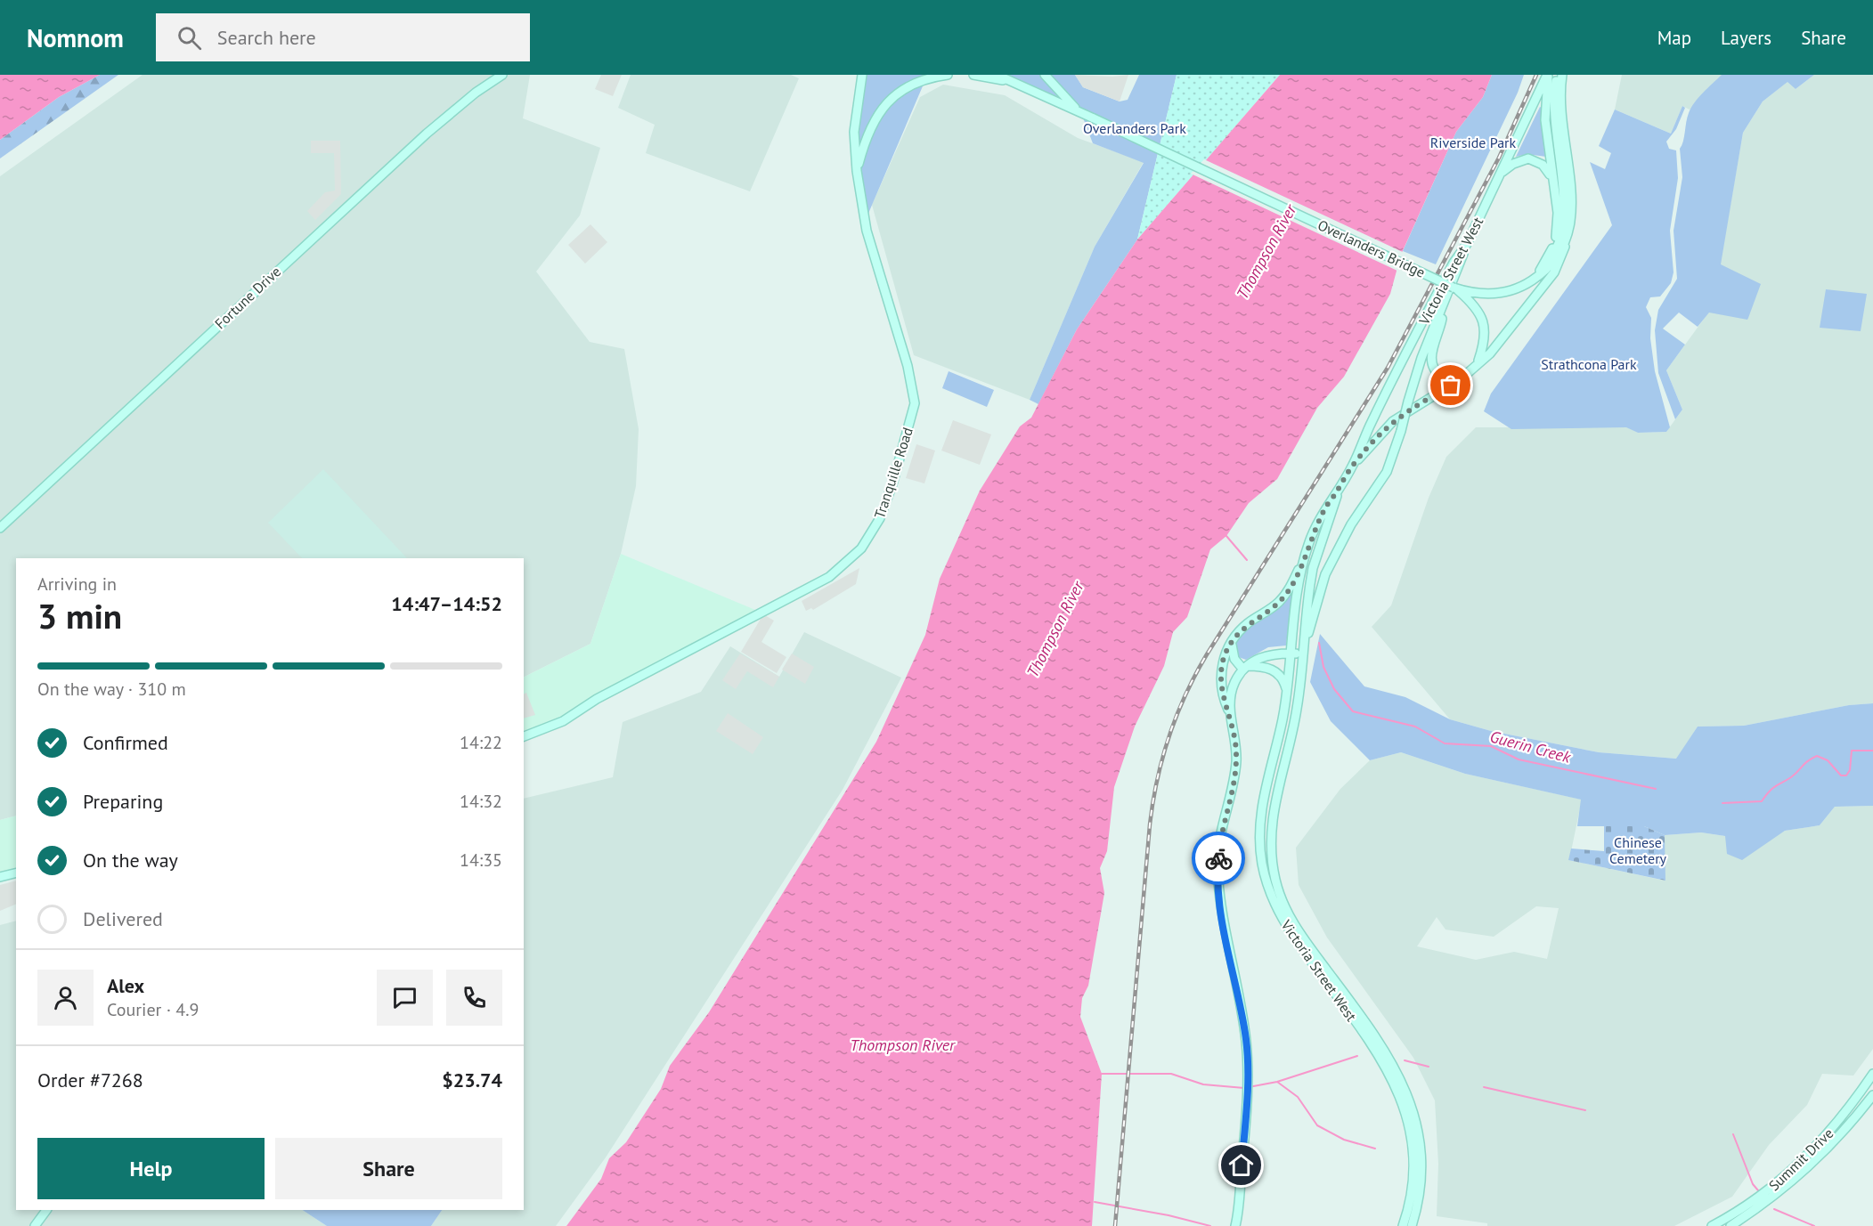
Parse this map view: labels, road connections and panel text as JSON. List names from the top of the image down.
{
  "streets": {
    "main road": [
      "Overlanders Bridge",
      "Victoria Street West",
      "Fortune Drive",
      "Tranquille Road",
      "Summit Drive"
    ]
  },
  "crossings": [
    ["Overlanders Bridge", "Victoria Street West"]
  ],
  "water": ["Thompson River", "Guerin Creek"],
  "parks": [
    "Overlanders Park",
    "Riverside Park",
    "Strathcona Park",
    "Chinese Cemetery"
  ],
  "page": {
    "header": "Nomnom",
    "search": "Search here",
    "nav": ["Map", "Layers", "Share"],
    "heading": ["3 min", "Arriving in", "14:47–14:52"],
    "panel": [
      "Alex",
      "Courier · 4.9",
      "Order #7268",
      "$23.74"
    ],
    "bar": "On the way · 310 m",
    "list": [
      ["Confirmed", "14:22"],
      ["Preparing", "14:32"],
      ["On the way", "14:35"],
      "Delivered"
    ],
    "buttons": ["Help", "Share"]
  }
}
